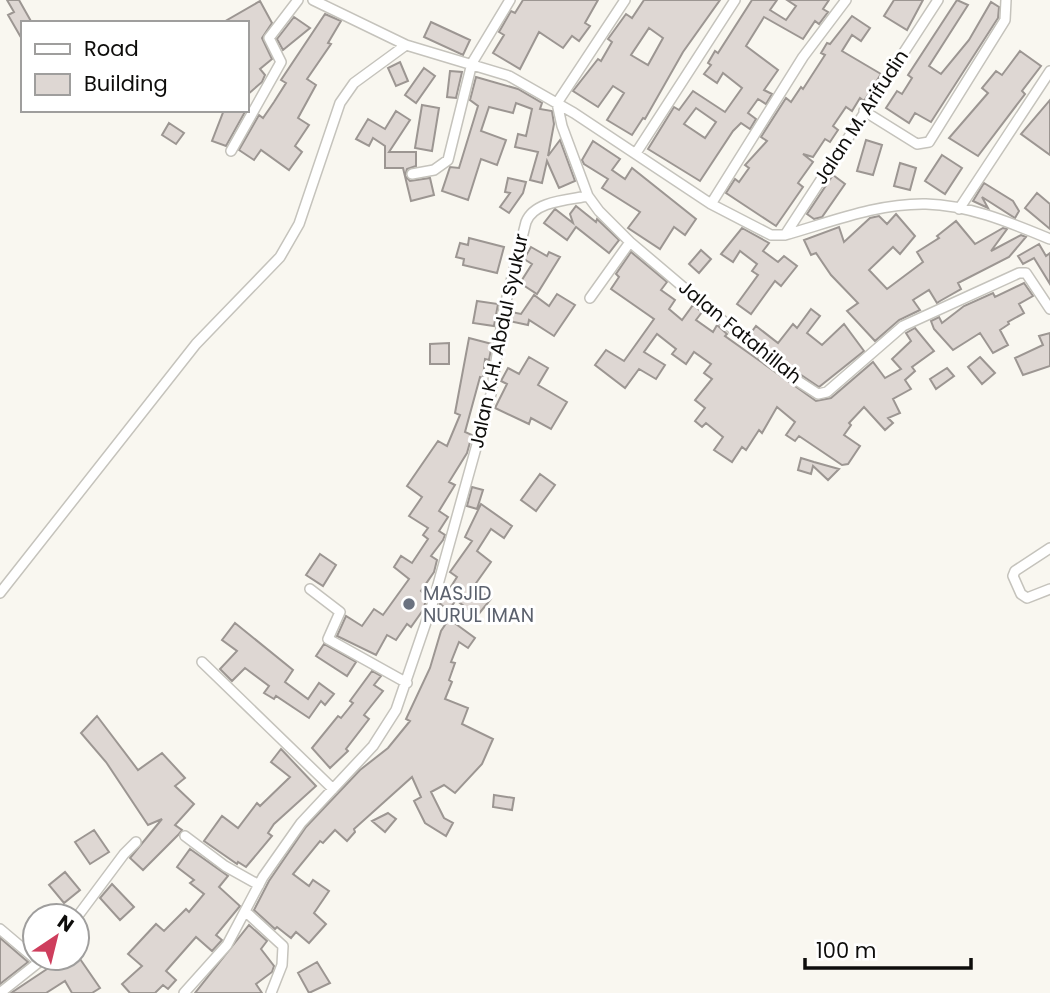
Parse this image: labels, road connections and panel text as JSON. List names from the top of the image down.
{
  "streets": {
    "street": ["Jalan M. Arifudin", "Jalan Fatahillah", "Jalan K.H. Abdul Syukur"]
  },
  "crossings": [
    ["Jalan Fatahillah", "Jalan K.H. Abdul Syukur"]
  ],
  "places": ["MASJID NURUL IMAN"],
  "legend": ["Road", "Building"],
  "scale_bar": "100 m",
  "north": "top right"
}
